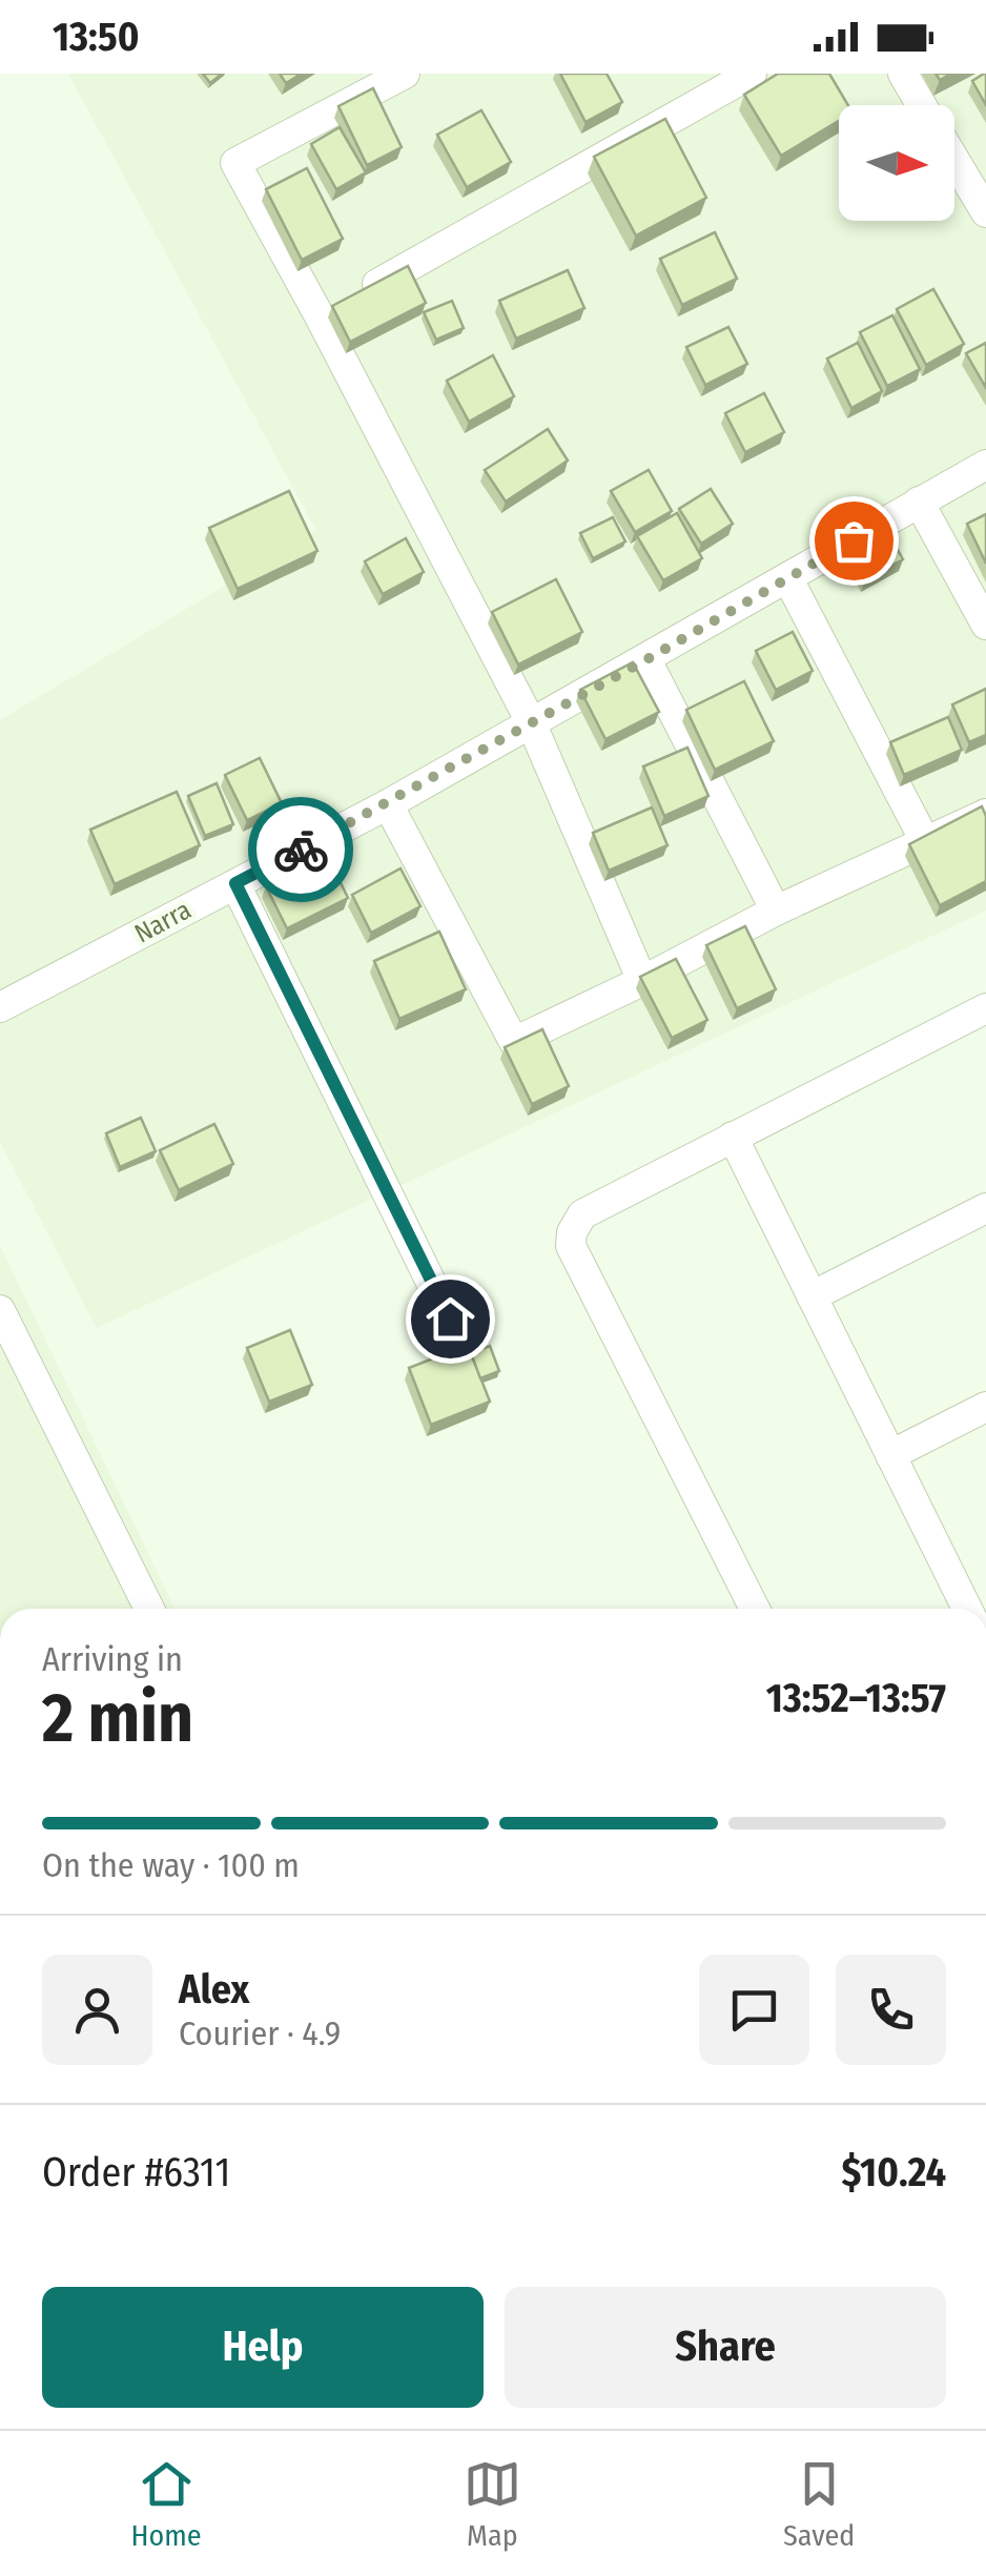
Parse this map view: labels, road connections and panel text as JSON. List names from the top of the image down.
{
  "streets": {
    "street": ["Narra"]
  },
  "north": "right",
  "page": {
    "status": "13:50",
    "heading": ["2 min", "Arriving in", "13:52–13:57"],
    "panel": [
      "Alex",
      "Courier · 4.9",
      "Order #6311",
      "$10.24"
    ],
    "bar": "On the way · 100 m",
    "buttons": ["Help", "Share"],
    "tabs": ["Home", "Map", "Saved"]
  }
}
